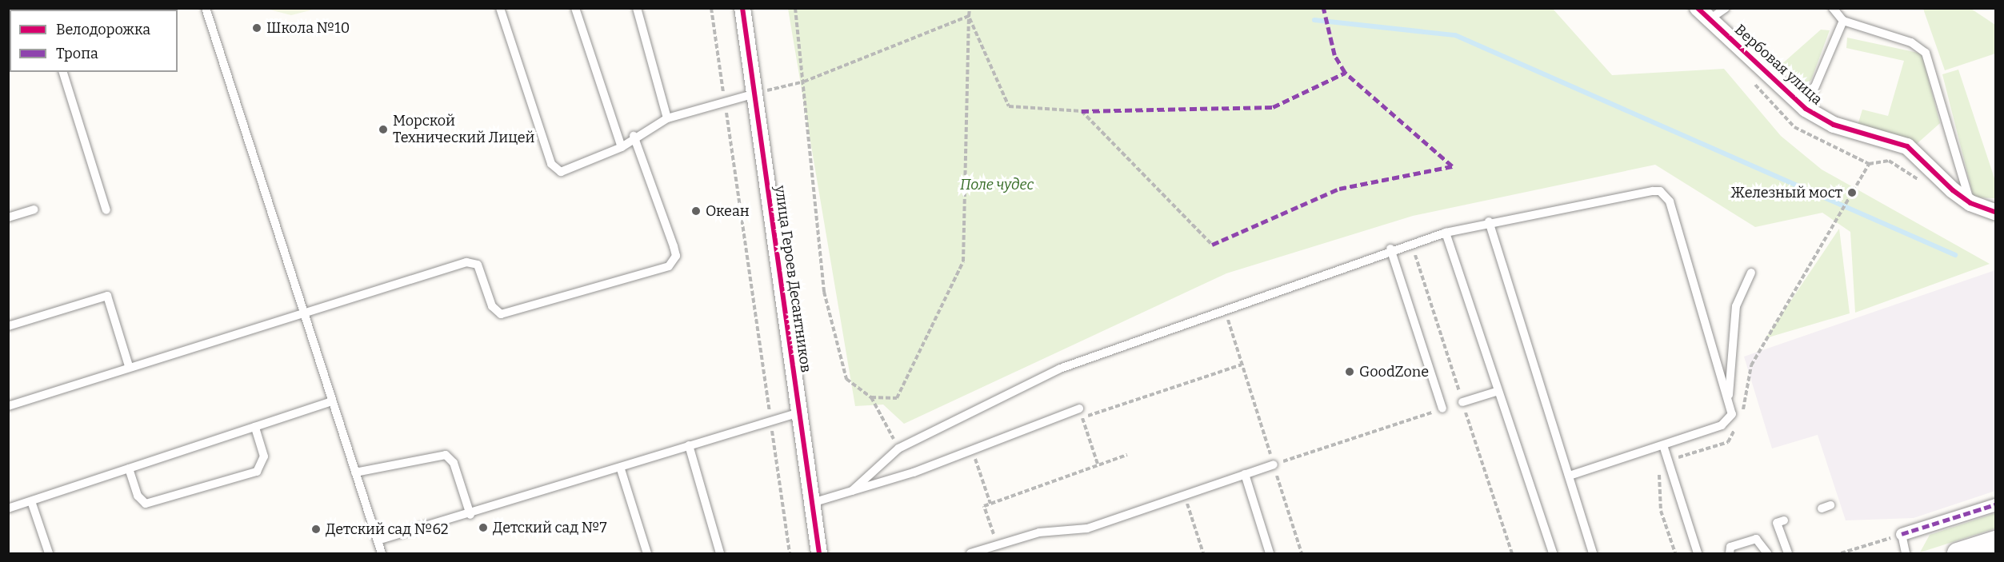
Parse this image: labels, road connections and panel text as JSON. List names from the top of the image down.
{
  "streets": {
    "street": ["Вербовая улица", "улица Героев Десантников"]
  },
  "parks": ["Поле чудес"],
  "places": [
    "Школа №10",
    "Морской Технический Лицей",
    "Железный мост",
    "Океан",
    "GoodZone",
    "Детский сад №7",
    "Детский сад №62"
  ],
  "legend": ["Велодорожка", "Тропа"]
}
